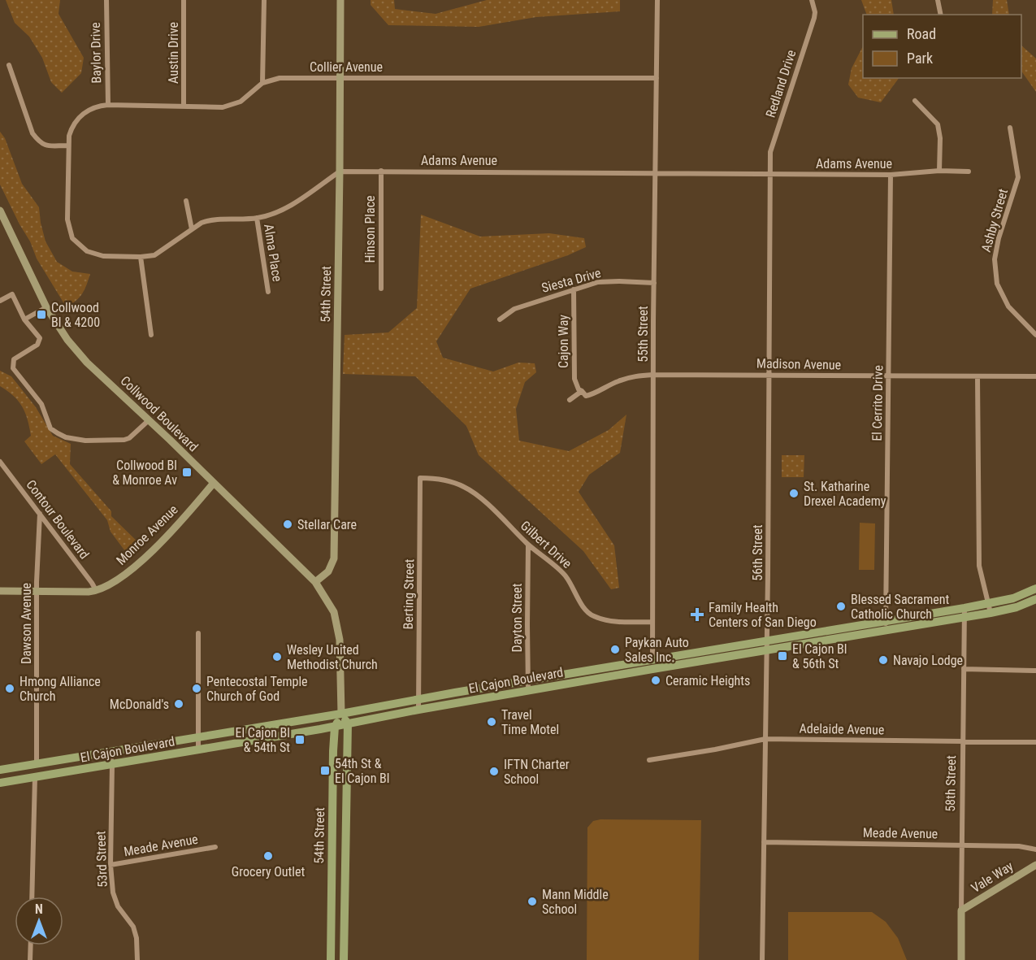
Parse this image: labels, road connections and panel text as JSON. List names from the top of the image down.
{
  "streets": {
    "main road": ["54th Street", "El Cajon Boulevard"],
    "street": [
      "Baylor Drive",
      "Austin Drive",
      "Collier Avenue",
      "Redland Drive",
      "Adams Avenue",
      "Ashby Street",
      "Hinson Place",
      "Alma Place",
      "Siesta Drive",
      "55th Street",
      "Cajon Way",
      "Madison Avenue",
      "El Cerrito Drive",
      "Collwood Boulevard",
      "Contour Boulevard",
      "Monroe Avenue",
      "Gilbert Drive",
      "56th Street",
      "Berting Street",
      "Dayton Street",
      "Dawson Avenue",
      "Adelaide Avenue",
      "58th Street",
      "Meade Avenue",
      "53rd Street",
      "Vale Way"
    ]
  },
  "crossings": [
    ["Baylor Drive", "Collier Avenue"],
    ["Austin Drive", "Collier Avenue"],
    ["Collier Avenue", "54th Street"],
    ["Collier Avenue", "55th Street"],
    ["Redland Drive", "Adams Avenue"],
    ["Redland Drive", "56th Street"],
    ["Adams Avenue", "Hinson Place"],
    ["Adams Avenue", "54th Street"],
    ["Adams Avenue", "55th Street"],
    ["Adams Avenue", "El Cerrito Drive"],
    ["Adams Avenue", "56th Street"],
    ["Siesta Drive", "55th Street"],
    ["Siesta Drive", "Cajon Way"],
    ["54th Street", "Collwood Boulevard"],
    ["54th Street", "El Cajon Boulevard"],
    ["55th Street", "Madison Avenue"],
    ["55th Street", "Gilbert Drive"],
    ["55th Street", "El Cajon Boulevard"],
    ["Cajon Way", "Madison Avenue"],
    ["Madison Avenue", "El Cerrito Drive"],
    ["Madison Avenue", "56th Street"],
    ["El Cerrito Drive", "El Cajon Boulevard"],
    ["Collwood Boulevard", "Monroe Avenue"],
    ["Contour Boulevard", "Monroe Avenue"],
    ["Contour Boulevard", "Dawson Avenue"],
    ["Monroe Avenue", "Dawson Avenue"],
    ["Gilbert Drive", "Berting Street"],
    ["Gilbert Drive", "Dayton Street"],
    ["56th Street", "El Cajon Boulevard"],
    ["56th Street", "Adelaide Avenue"],
    ["56th Street", "Meade Avenue"],
    ["Berting Street", "El Cajon Boulevard"],
    ["Dayton Street", "El Cajon Boulevard"],
    ["Dawson Avenue", "El Cajon Boulevard"],
    ["El Cajon Boulevard", "58th Street"],
    ["El Cajon Boulevard", "53rd Street"],
    ["Adelaide Avenue", "58th Street"],
    ["58th Street", "Meade Avenue"],
    ["58th Street", "Vale Way"],
    ["Meade Avenue", "53rd Street"]
  ],
  "places": {
    "transit": [
      "Collwood Bl & 4200",
      "Collwood Bl & Monroe Av",
      "El Cajon Bl & 56th St",
      "El Cajon Bl & 54th St",
      "54th St & El Cajon Bl"
    ],
    "other": [
      "St. Katharine Drexel Academy",
      "Stellar Care",
      "Blessed Sacrament Catholic Church",
      "Paykan Auto Sales Inc.",
      "Wesley United Methodist Church",
      "Navajo Lodge",
      "Ceramic Heights",
      "Hmong Alliance Church",
      "Pentecostal Temple Church of God",
      "McDonald's",
      "Travel Time Motel",
      "IFTN Charter School",
      "Grocery Outlet",
      "Mann Middle School"
    ],
    "health": ["Family Health Centers of San Diego"]
  },
  "legend": ["Road", "Park"],
  "north": "top"
}
